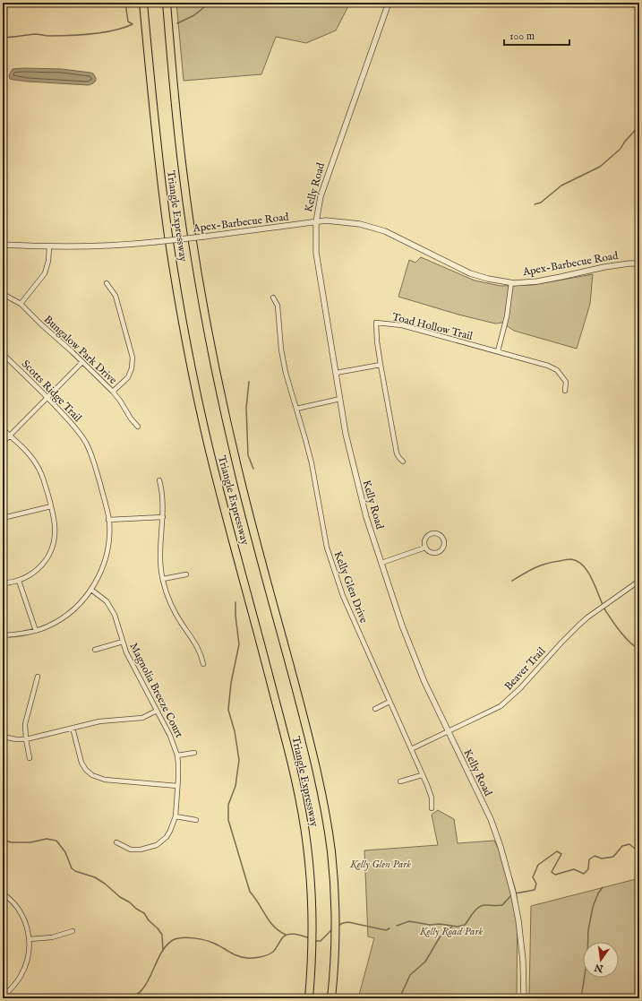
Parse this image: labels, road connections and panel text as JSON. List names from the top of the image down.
{
  "streets": {
    "highway": ["Triangle Expressway"],
    "street": [
      "Kelly Road",
      "Apex-Barbecue Road",
      "Toad Hollow Trail",
      "Bungalow Park Drive",
      "Scotts Ridge Trail",
      "Kelly Glen Drive",
      "Beaver Trail",
      "Magnolia Breeze Court"
    ]
  },
  "crossings": [
    ["Kelly Road", "Apex-Barbecue Road"],
    ["Kelly Road", "Beaver Trail"],
    ["Scotts Ridge Trail", "Magnolia Breeze Court"],
    ["Kelly Glen Drive", "Beaver Trail"]
  ],
  "parks": ["Kelly Glen Park", "Kelly Road Park"],
  "scale_bar": "100 m",
  "north": "bottom"
}
